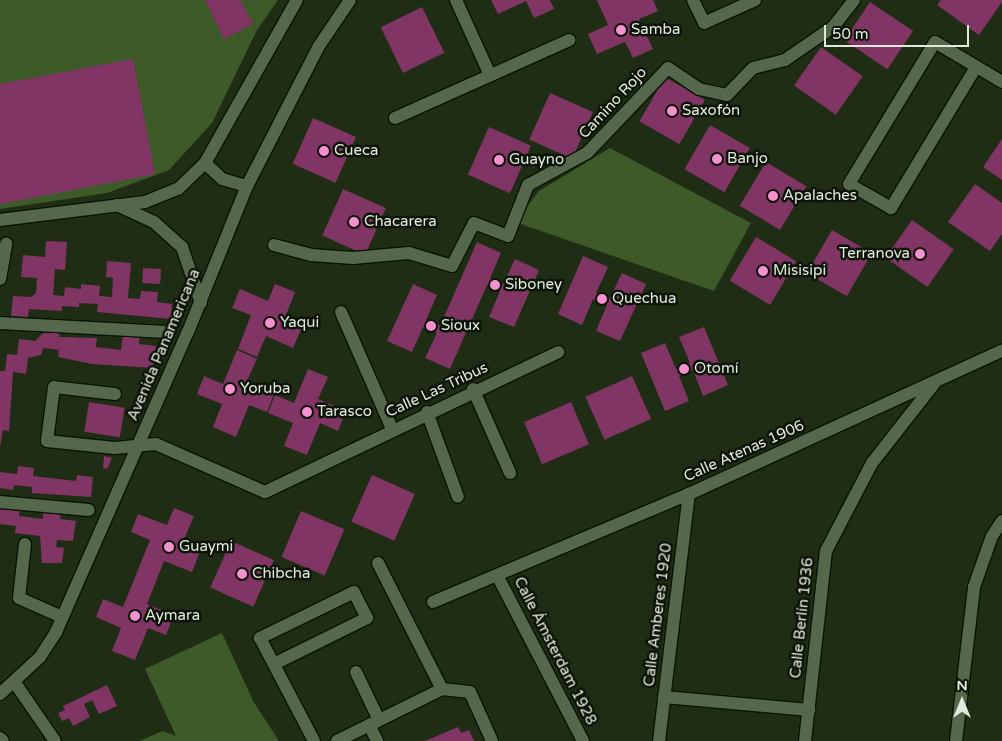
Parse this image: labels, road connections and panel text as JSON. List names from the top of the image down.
{
  "streets": {
    "street": [
      "Camino Rojo",
      "Avenida Panamericana",
      "Calle Las Tribus",
      "Calle Atenas 1906",
      "Calle Amberes 1920",
      "Calle Berlín 1936",
      "Calle Ámsterdam 1928"
    ]
  },
  "crossings": [
    ["Avenida Panamericana", "Calle Las Tribus"],
    ["Calle Atenas 1906", "Calle Amberes 1920"],
    ["Calle Atenas 1906", "Calle Berlín 1936"],
    ["Calle Atenas 1906", "Calle Ámsterdam 1928"]
  ],
  "places": [
    "Samba",
    "Saxofón",
    "Cueca",
    "Banjo",
    "Guayno",
    "Apalaches",
    "Chacarera",
    "Terranova",
    "Misisipi",
    "Siboney",
    "Quechua",
    "Yaqui",
    "Sioux",
    "Otomí",
    "Yoruba",
    "Tarasco",
    "Guaymi",
    "Chibcha",
    "Aymara"
  ],
  "scale_bar": "50 m",
  "north": "top"
}
